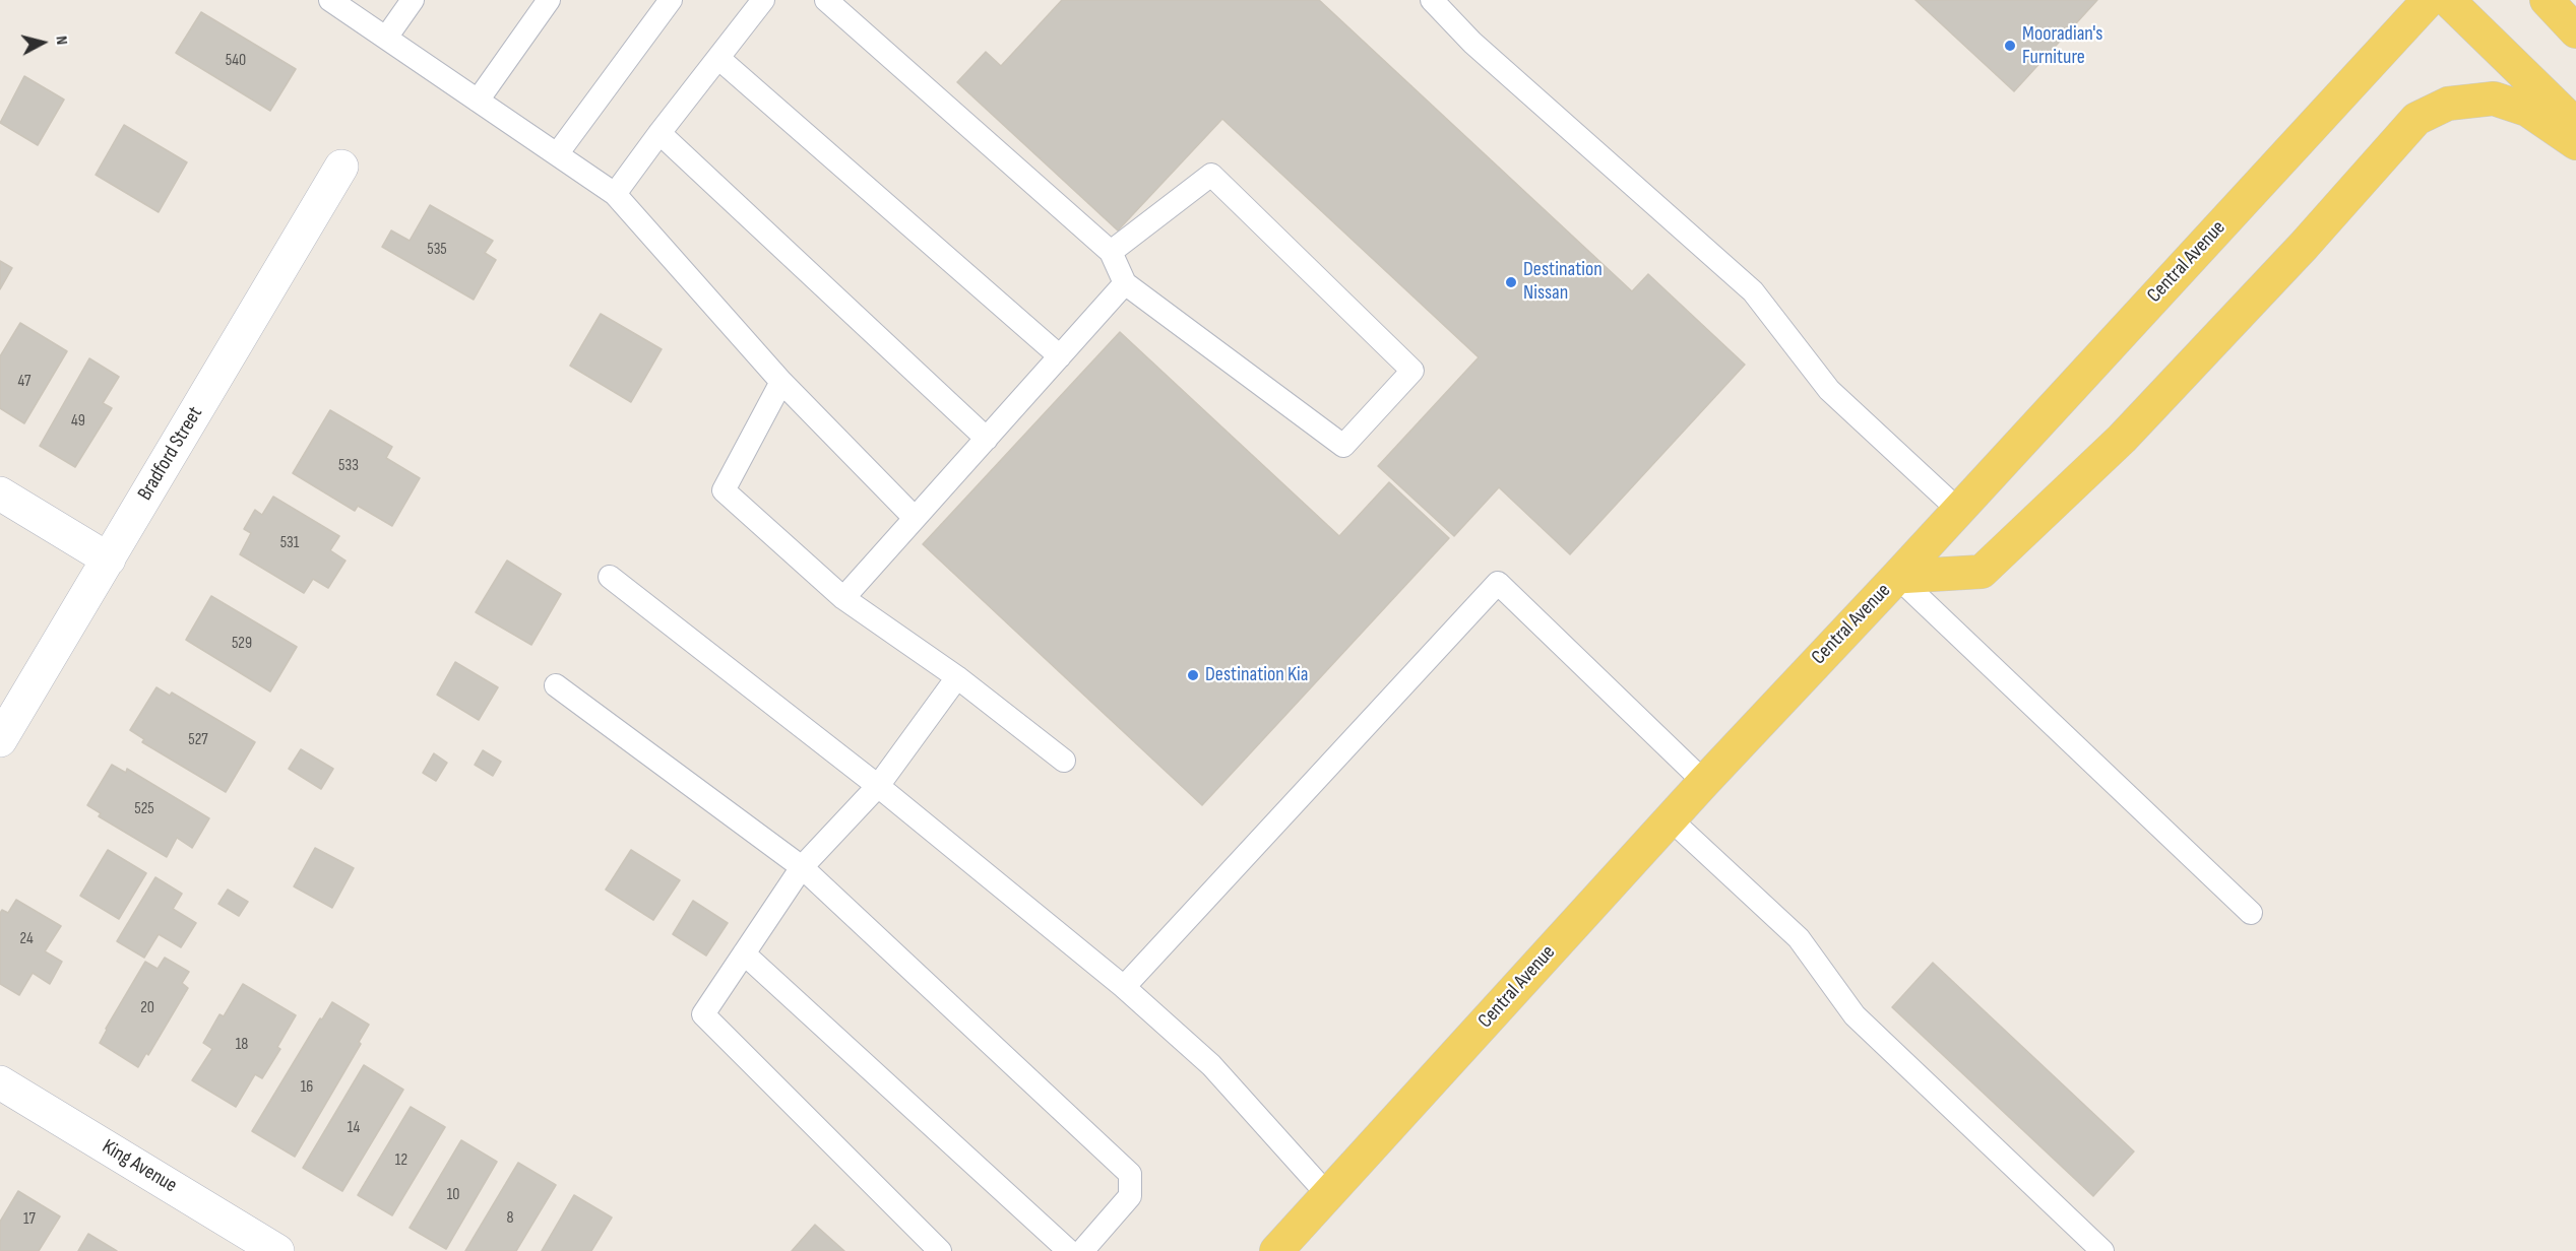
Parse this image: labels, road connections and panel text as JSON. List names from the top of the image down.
{
  "streets": {
    "main road": ["Central Avenue"],
    "street": ["Bradford Street", "King Avenue"]
  },
  "places": ["Mooradian's Furniture", "Destination Nissan", "Destination Kia"],
  "house_numbers": [
    "540",
    "535",
    "47",
    "49",
    "533",
    "531",
    "529",
    "527",
    "525",
    "24",
    "20",
    "18",
    "16",
    "14",
    "12",
    "10",
    "8",
    "17"
  ],
  "north": "right"
}
